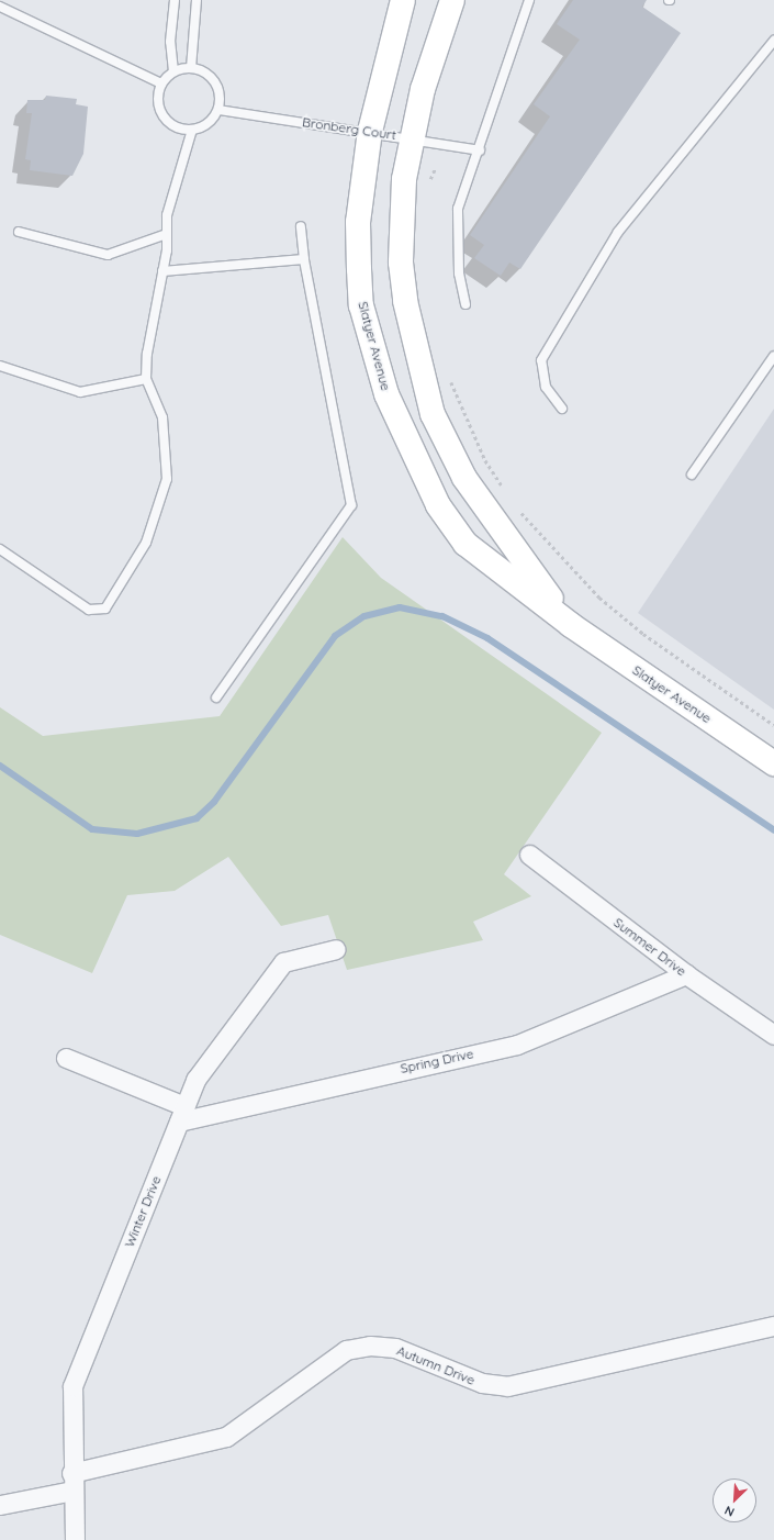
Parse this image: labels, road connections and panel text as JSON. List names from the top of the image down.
{
  "streets": {
    "main road": ["Slatyer Avenue"],
    "street": [
      "Summer Drive",
      "Spring Drive",
      "Winter Drive",
      "Autumn Drive"
    ],
    "lane": ["Bronberg Court"]
  },
  "crossings": [
    ["Bronberg Court", "Slatyer Avenue"],
    ["Summer Drive", "Spring Drive"],
    ["Spring Drive", "Winter Drive"],
    ["Winter Drive", "Autumn Drive"]
  ],
  "north": "bottom left"
}
